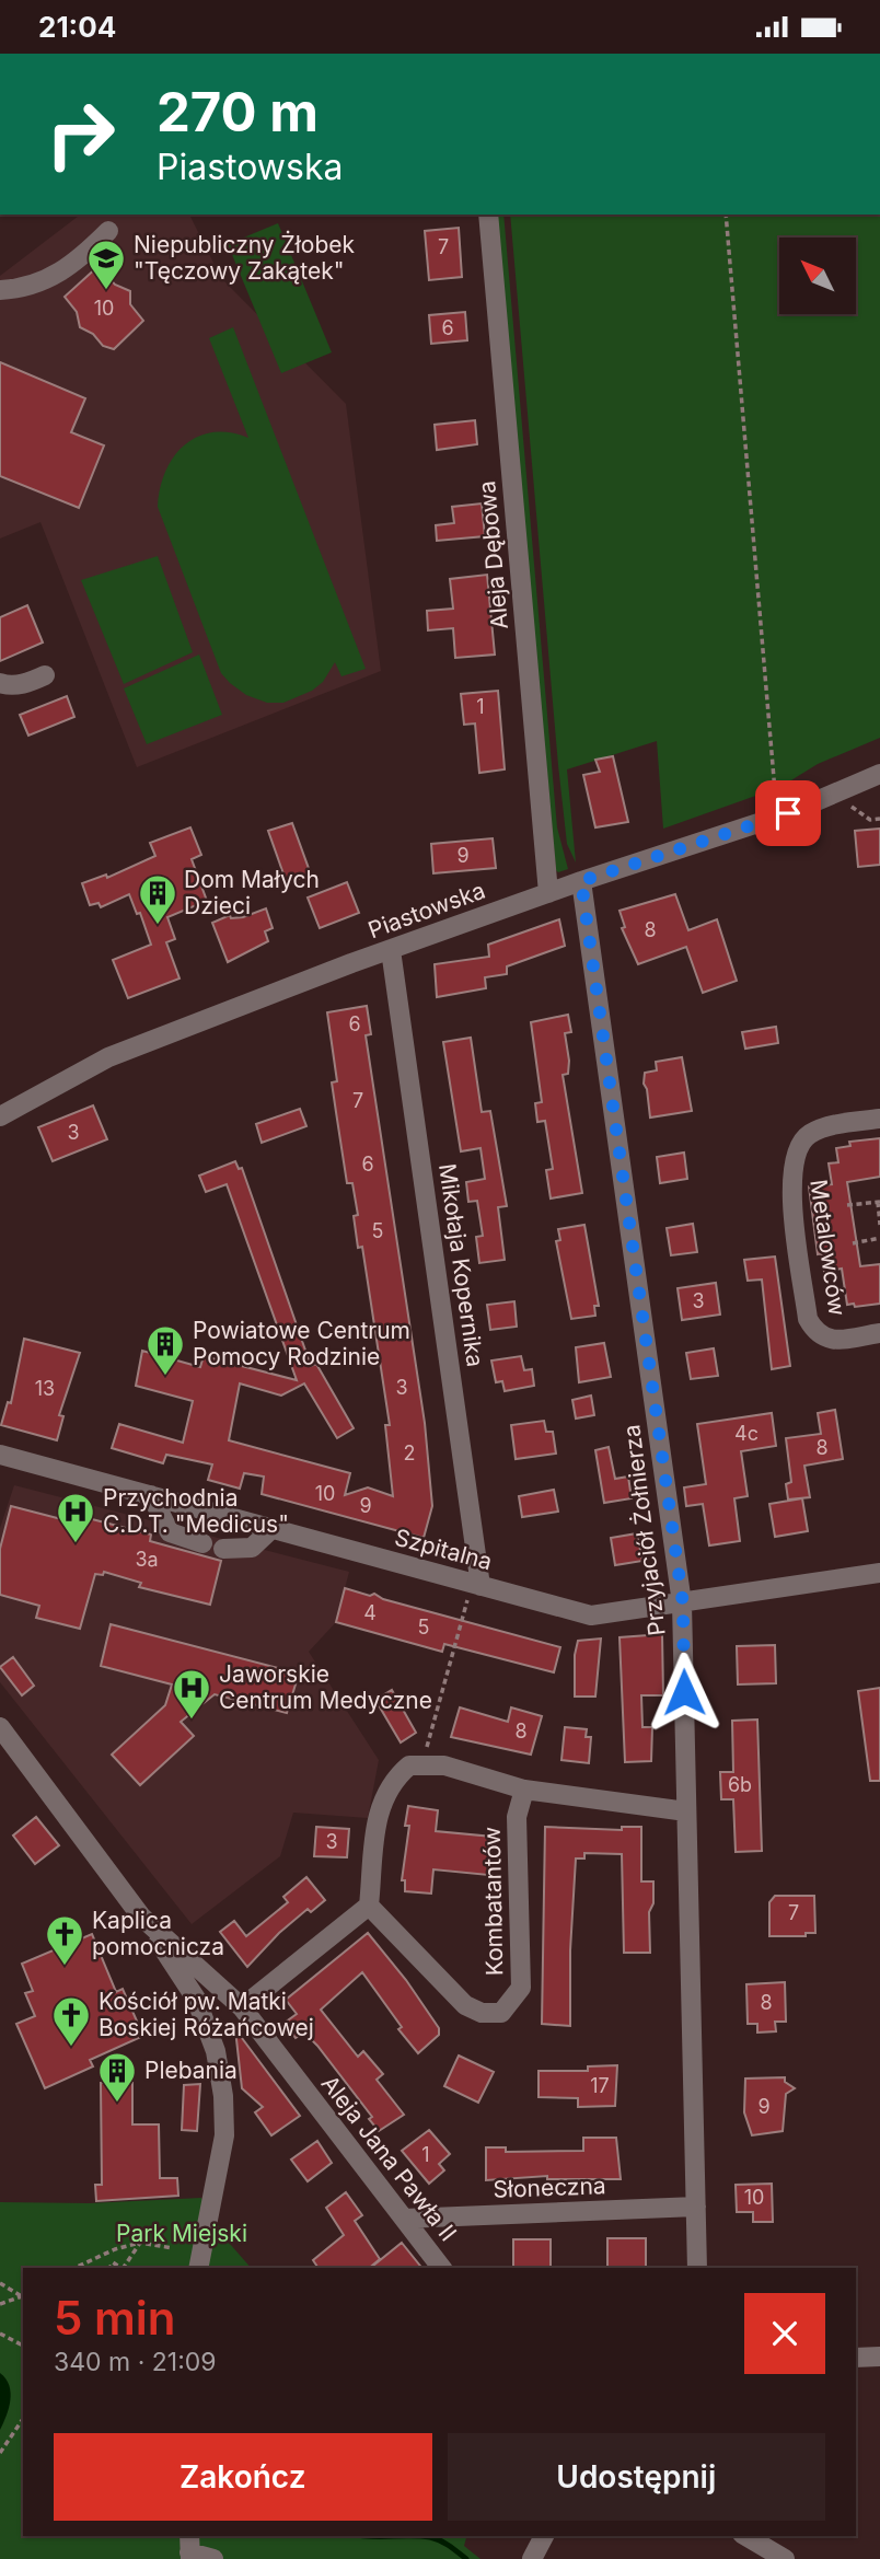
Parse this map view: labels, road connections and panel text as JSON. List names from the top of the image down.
{
  "streets": {
    "street": [
      "Aleja Dębowa",
      "Piastowska",
      "Metalowców",
      "Mikołaja Kopernika",
      "Przyjaciół Żołnierza",
      "Szpitalna",
      "Kombatantów",
      "Aleja Jana Pawła II",
      "Słoneczna"
    ]
  },
  "crossings": [
    ["Aleja Dębowa", "Piastowska"],
    ["Piastowska", "Mikołaja Kopernika"],
    ["Piastowska", "Przyjaciół Żołnierza"],
    ["Mikołaja Kopernika", "Szpitalna"],
    ["Przyjaciół Żołnierza", "Szpitalna"],
    ["Przyjaciół Żołnierza", "Słoneczna"],
    ["Aleja Jana Pawła II", "Słoneczna"]
  ],
  "parks": ["Park Miejski"],
  "places": {
    "school or university": ["Niepubliczny Żłobek \"Tęczowy Zakątek\""],
    "building": ["Dom Małych Dzieci", "Powiatowe Centrum Pomocy Rodzinie", "Plebania"],
    "hospital": ["Przychodnia C.D.T. \"Medicus\"", "Jaworskie Centrum Medyczne"],
    "church": ["Kaplica pomocnicza", "Kościół pw. Matki Boskiej Różańcowej"]
  },
  "house_numbers": [
    "7",
    "10",
    "6",
    "1",
    "9",
    "8",
    "6",
    "7",
    "3",
    "6",
    "5",
    "3",
    "3",
    "13",
    "4c",
    "8",
    "2",
    "10",
    "9",
    "3a",
    "4",
    "5",
    "8",
    "6b",
    "3",
    "7",
    "8",
    "17",
    "9",
    "1",
    "10"
  ],
  "north": "top left",
  "page": {
    "status": "21:04",
    "turn": ["270 m", "Piastowska"],
    "heading": ["5 min", "340 m · 21:09"],
    "buttons": ["Zakończ", "Udostępnij"]
  }
}
